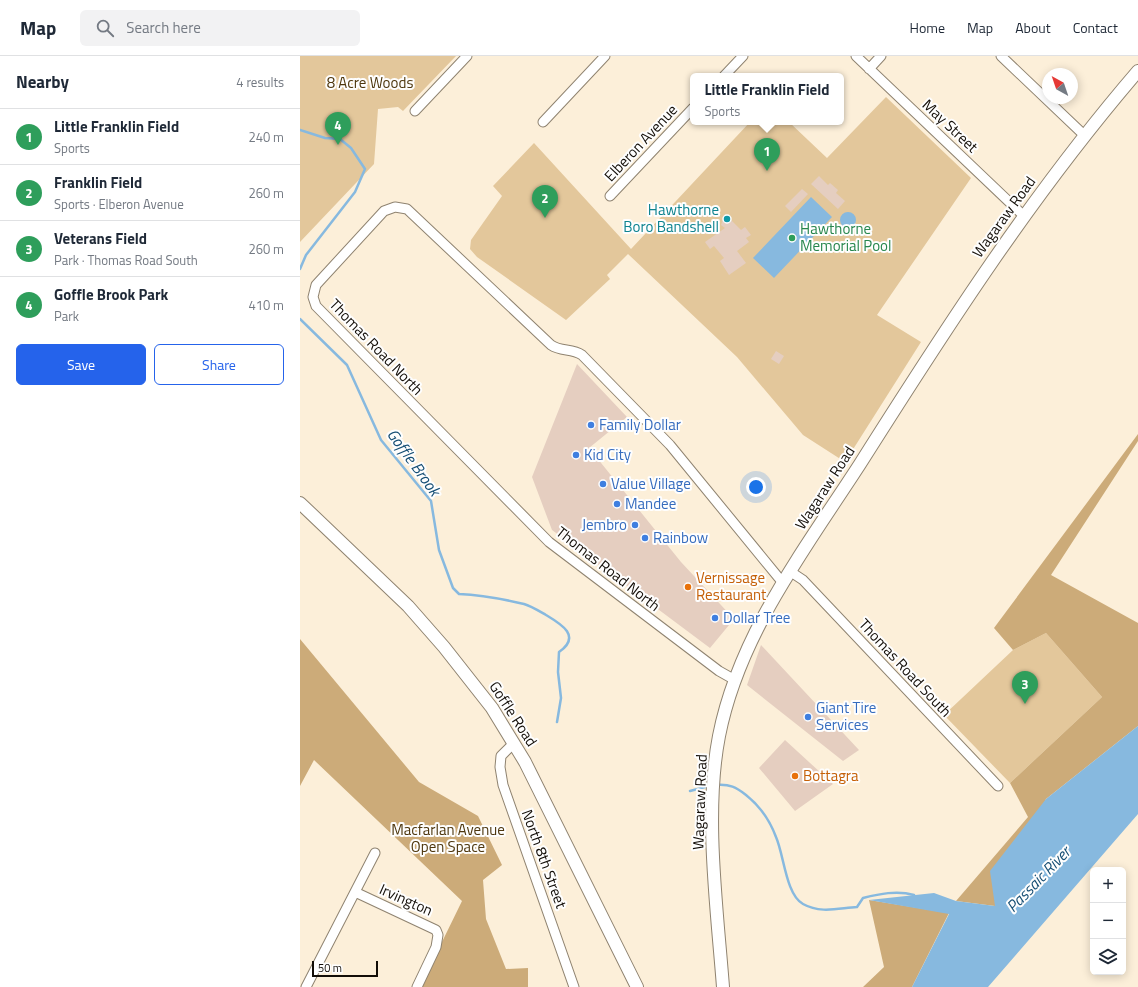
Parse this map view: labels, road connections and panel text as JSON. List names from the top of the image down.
{
  "streets": {
    "main road": ["Wagaraw Road", "Goffle Road"],
    "street": [
      "May Street",
      "Elberon Avenue",
      "Thomas Road North",
      "Thomas Road South",
      "North 8th Street",
      "Irvington"
    ]
  },
  "crossings": [
    ["May Street", "Wagaraw Road"],
    ["Wagaraw Road", "Thomas Road North"],
    ["Wagaraw Road", "Thomas Road South"],
    ["Goffle Road", "North 8th Street"]
  ],
  "water": ["Goffle Brook", "Passaic River"],
  "parks": ["8 Acre Woods", "Macfarlan Avenue Open Space"],
  "places": [
    "Hawthorne Boro Bandshell",
    "Hawthorne Memorial Pool",
    "Family Dollar",
    "Kid City",
    "Value Village",
    "Mandee",
    "Jembro",
    "Rainbow",
    "Vernissage Restaurant",
    "Dollar Tree",
    "Giant Tire Services",
    "Bottagra"
  ],
  "scale_bar": "50 m",
  "north": "top left",
  "page": {
    "header": "Map",
    "search": "Search here",
    "nav": [
      "Home",
      "Map",
      "About",
      "Contact"
    ],
    "heading": ["Nearby", "4 results"],
    "popup": ["Little Franklin Field", "Sports"],
    "list": [
      {
        "mark": "1",
        "name": "Little Franklin Field",
        "note": "Sports",
        "value": "240 m"
      },
      {
        "mark": "2",
        "name": "Franklin Field",
        "note": "Sports · Elberon Avenue",
        "value": "260 m"
      },
      {
        "mark": "3",
        "name": "Veterans Field",
        "note": "Park · Thomas Road South",
        "value": "260 m"
      },
      {
        "mark": "4",
        "name": "Goffle Brook Park",
        "note": "Park",
        "value": "410 m"
      }
    ],
    "pins": [
      "4",
      "1",
      "2",
      "3"
    ],
    "buttons": ["Save", "Share"],
    "map_buttons": ["+", "−"],
    "scale": "50 m"
  }
}
